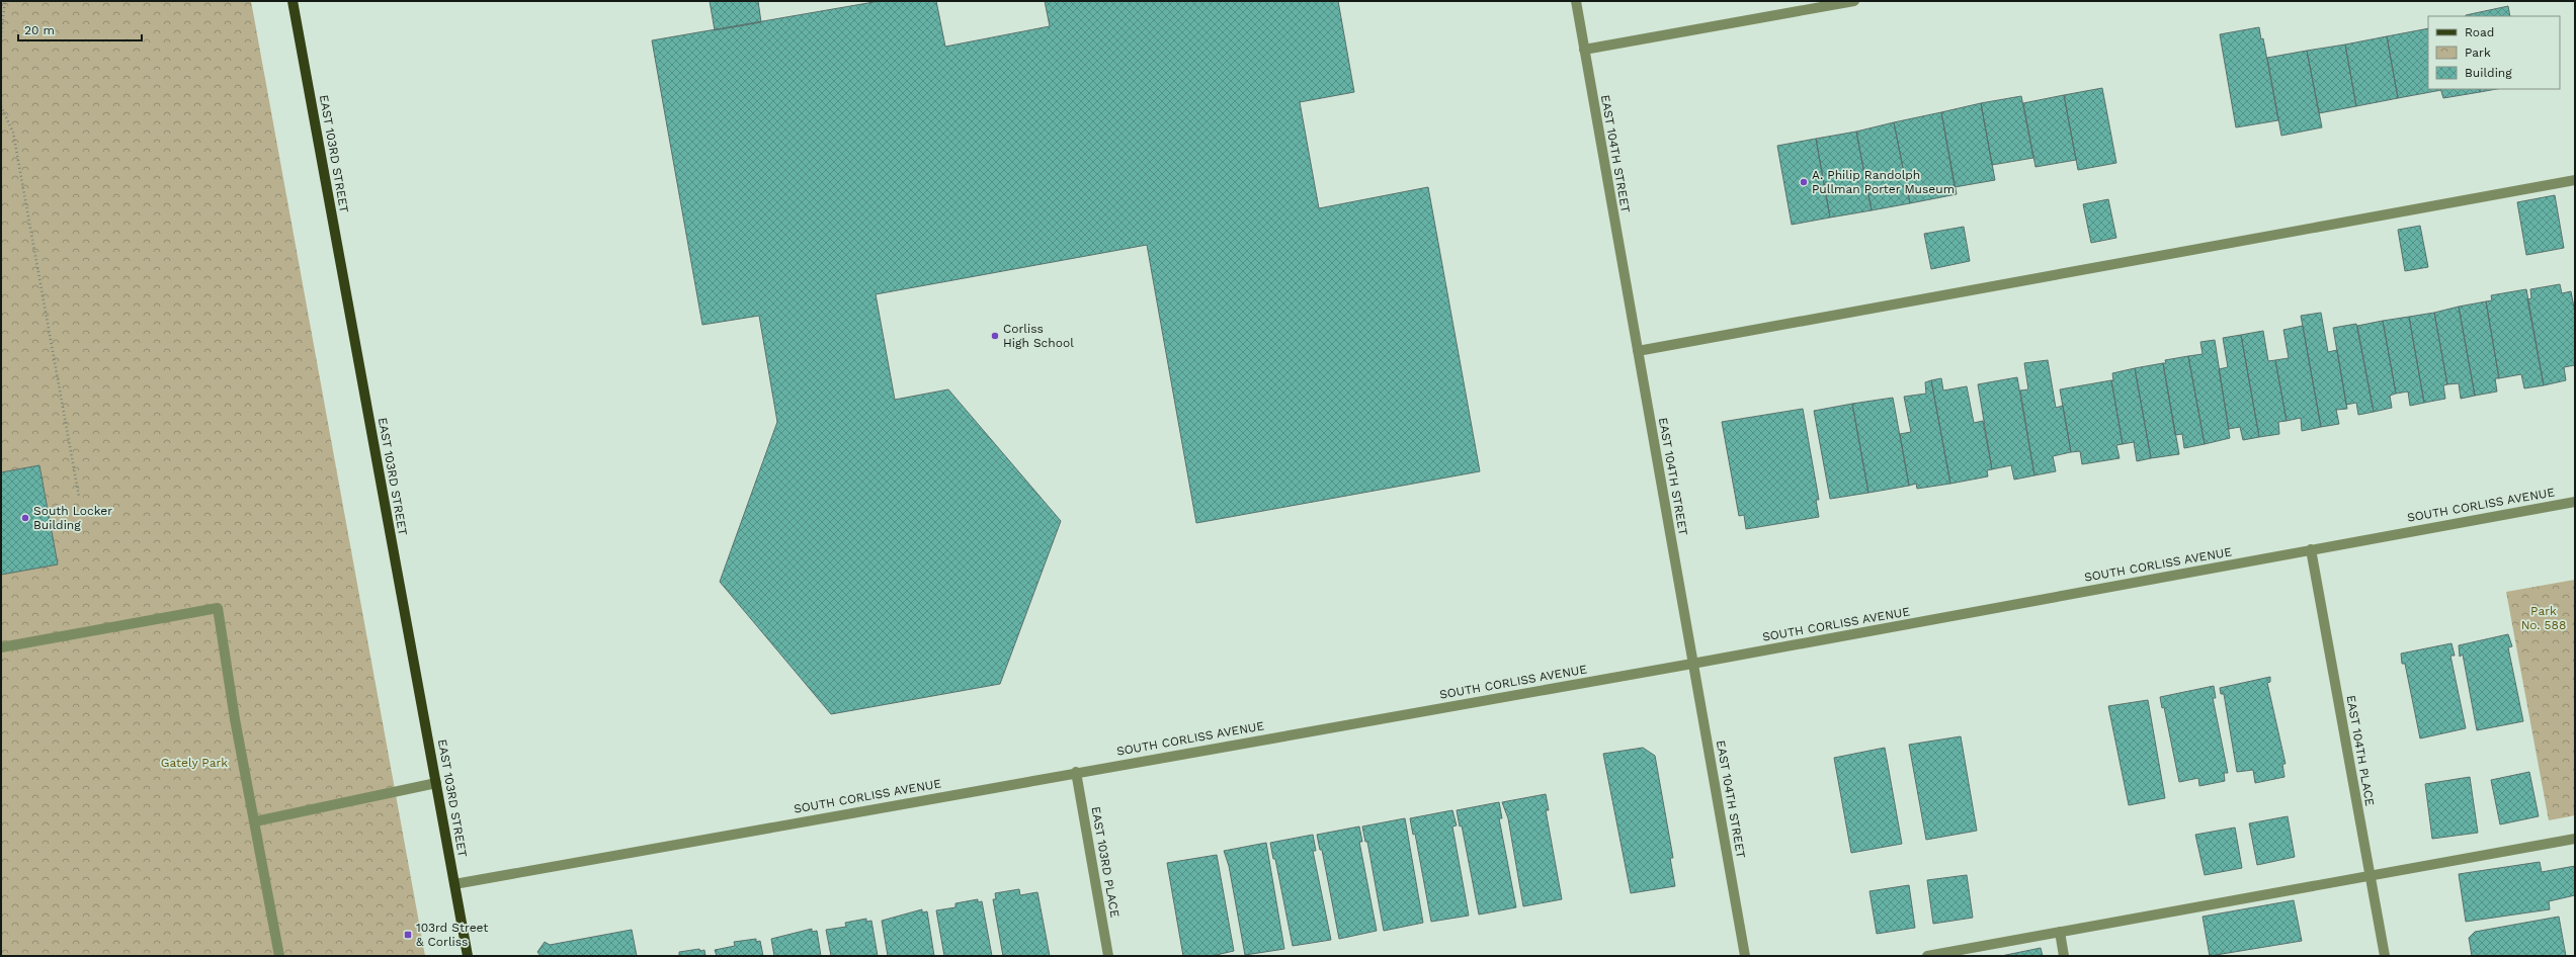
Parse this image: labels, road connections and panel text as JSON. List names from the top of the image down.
{
  "streets": {
    "main road": ["EAST 103RD STREET"],
    "street": [
      "EAST 104TH STREET",
      "SOUTH CORLISS AVENUE",
      "EAST 104TH PLACE",
      "EAST 103RD PLACE"
    ]
  },
  "crossings": [
    ["EAST 103RD STREET", "SOUTH CORLISS AVENUE"],
    ["EAST 104TH STREET", "SOUTH CORLISS AVENUE"],
    ["SOUTH CORLISS AVENUE", "EAST 104TH PLACE"],
    ["SOUTH CORLISS AVENUE", "EAST 103RD PLACE"]
  ],
  "parks": ["Park No. 588", "Gately Park"],
  "places": {
    "other": ["A. Philip Randolph Pullman Porter Museum", "Corliss High School", "South Locker Building"],
    "transit": ["103rd Street & Corliss"]
  },
  "legend": ["Road", "Park", "Building"],
  "scale_bar": "20 m"
}
